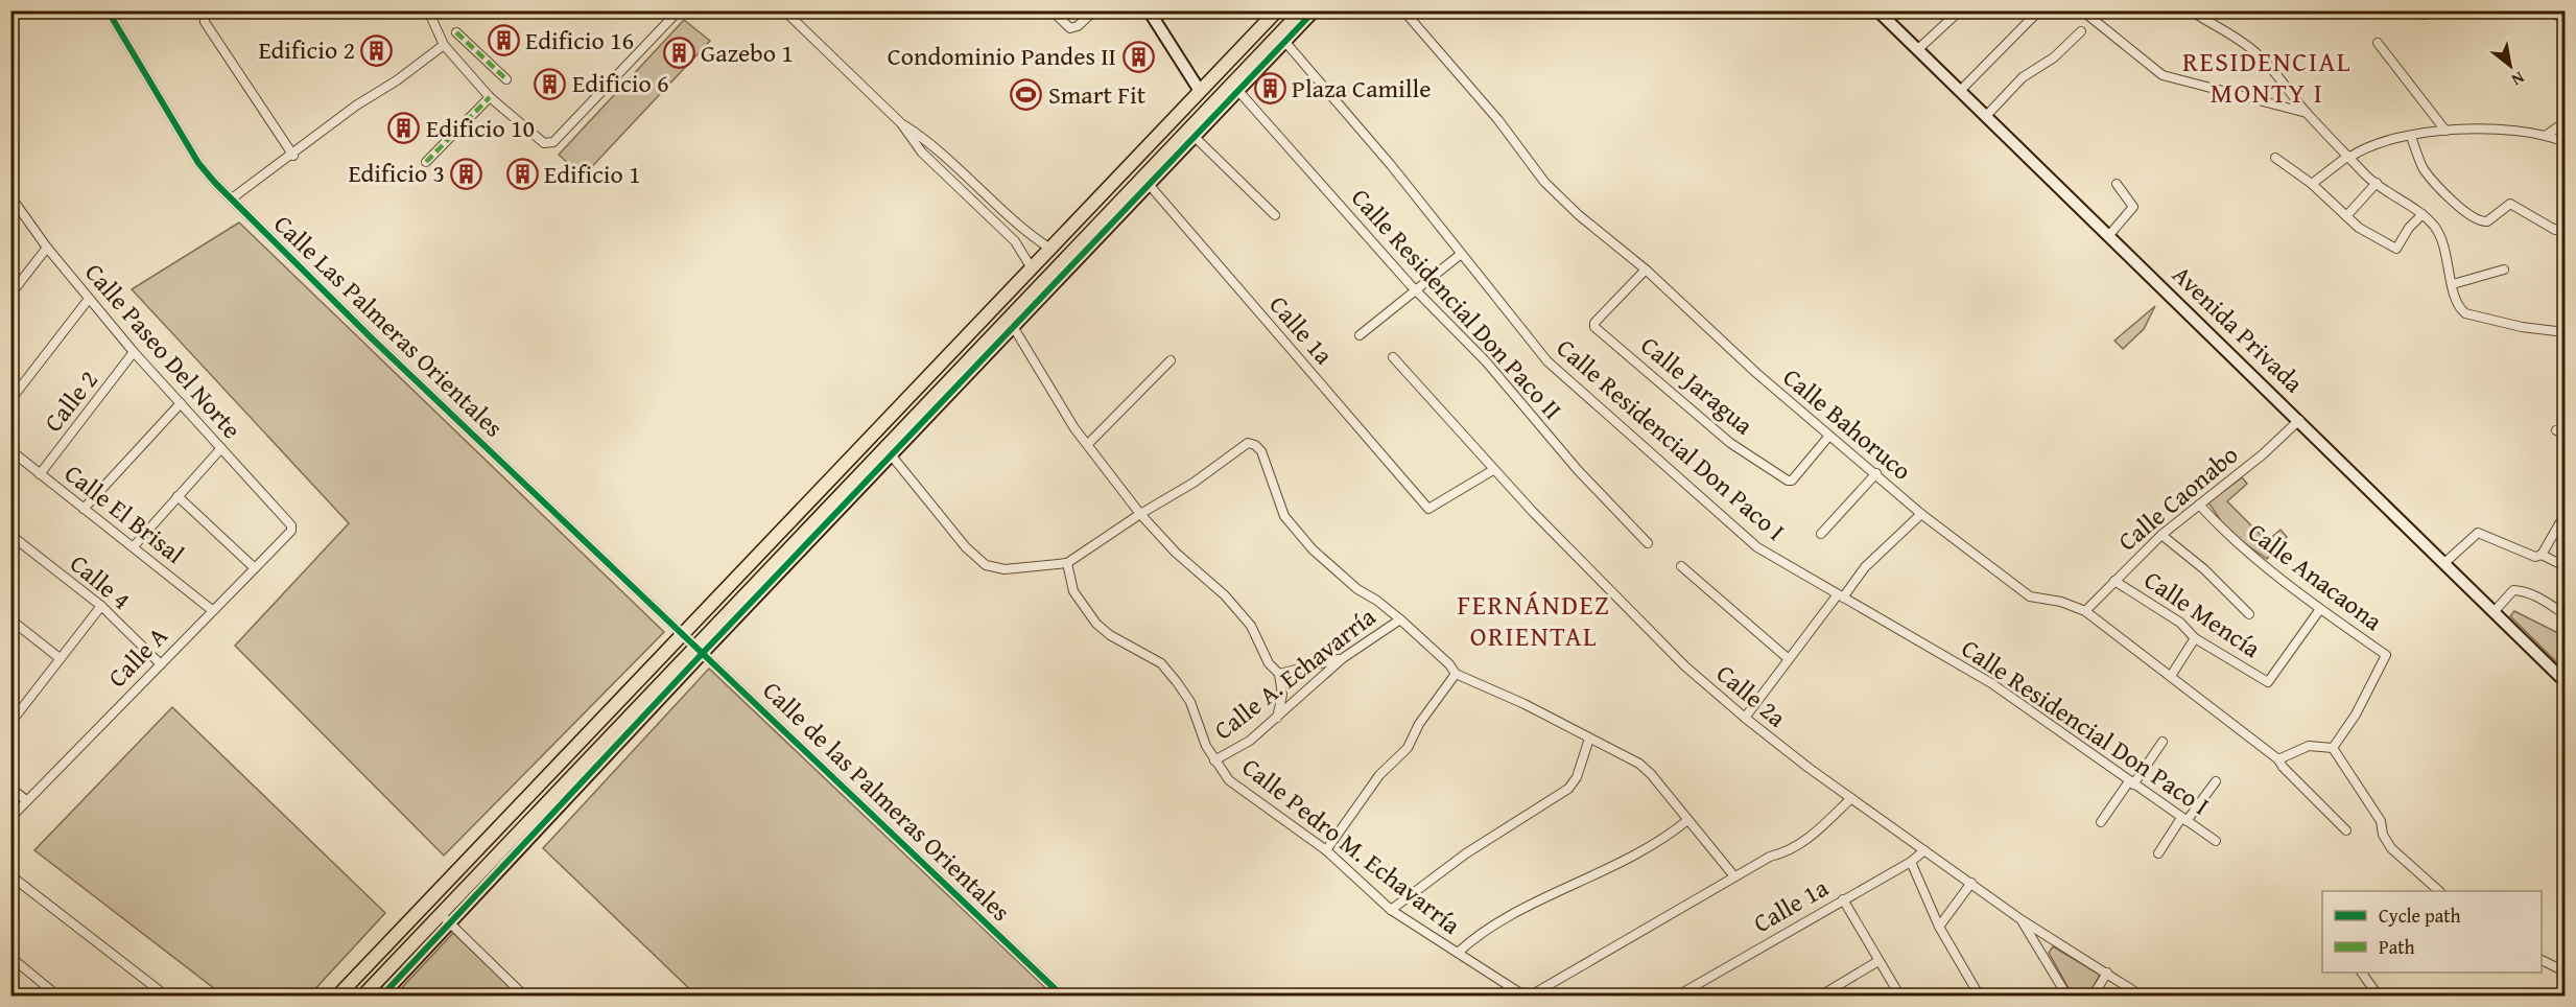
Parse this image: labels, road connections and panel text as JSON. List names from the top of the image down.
{
  "streets": {
    "main road": ["Avenida Privada"],
    "street": [
      "Calle Residencial Don Paco II",
      "Calle Las Palmeras Orientales",
      "Calle 1a",
      "Calle Paseo Del Norte",
      "Calle Jaragua",
      "Calle 2",
      "Calle Bahoruco",
      "Calle Residencial Don Paco I",
      "Calle Caonabo",
      "Calle El Brisal",
      "Calle Anacaona",
      "Calle 4",
      "Calle Mencía",
      "Calle A",
      "Calle A. Echavarría",
      "Calle 2a",
      "Calle de las Palmeras Orientales",
      "Calle Pedro M. Echavarría"
    ]
  },
  "crossings": [
    ["Calle Las Palmeras Orientales", "Calle de las Palmeras Orientales"],
    ["Avenida Privada", "Calle Caonabo"],
    ["Calle 1a", "Calle 2a"],
    ["Calle Paseo Del Norte", "Calle 2"],
    ["Calle Paseo Del Norte", "Calle A"],
    ["Calle Jaragua", "Calle Bahoruco"],
    ["Calle 2", "Calle El Brisal"],
    ["Calle Bahoruco", "Calle Caonabo"],
    ["Calle Caonabo", "Calle Anacaona"],
    ["Calle Caonabo", "Calle Mencía"],
    ["Calle El Brisal", "Calle A"],
    ["Calle Anacaona", "Calle Mencía"],
    ["Calle 4", "Calle A"],
    ["Calle A. Echavarría", "Calle Pedro M. Echavarría"]
  ],
  "districts": ["RESIDENCIAL MONTY I", "FERNÁNDEZ ORIENTAL"],
  "places": {
    "building": [
      "Edificio 16",
      "Edificio 2",
      "Gazebo 1",
      "Condominio Pandes II",
      "Edificio 6",
      "Plaza Camille",
      "Edificio 10",
      "Edificio 3",
      "Edificio 1"
    ],
    "sports": ["Smart Fit"]
  },
  "legend": ["Cycle path", "Path"],
  "north": "bottom right"
}
